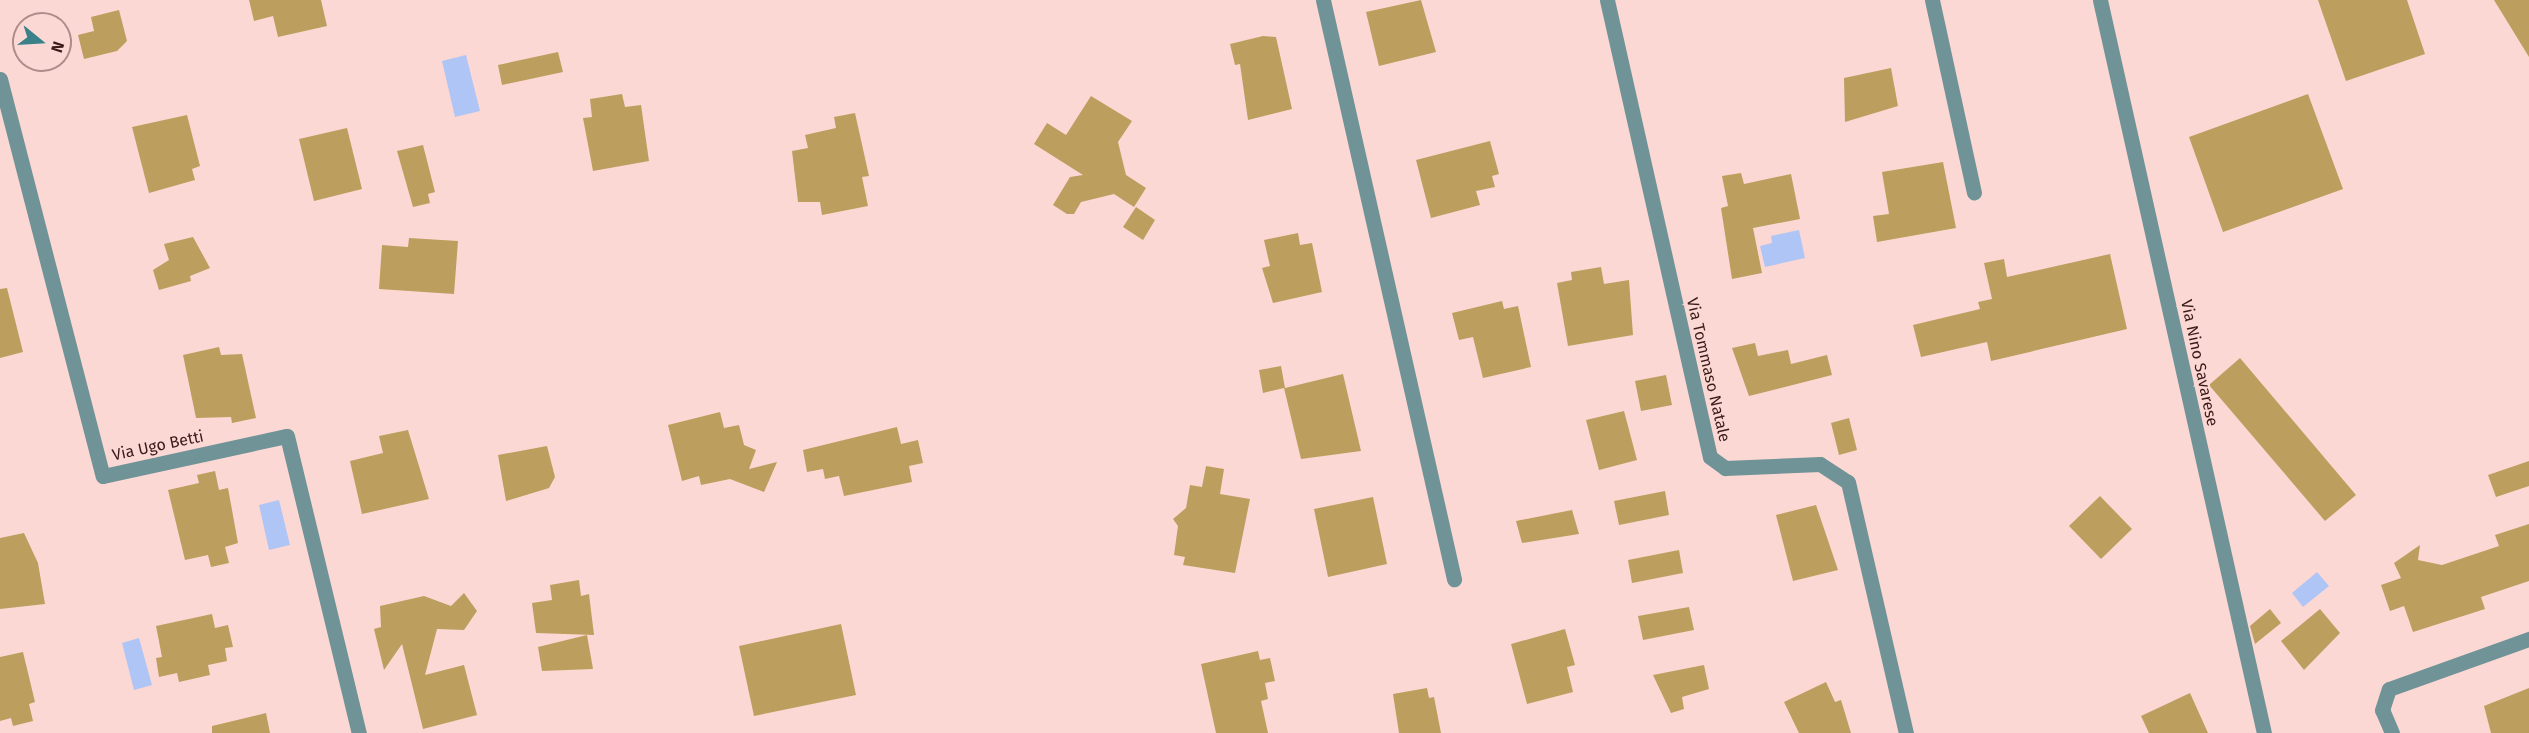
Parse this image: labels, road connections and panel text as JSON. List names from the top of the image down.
{
  "streets": {
    "street": ["Via Nino Savarese", "Via Tommaso Natale", "Via Ugo Betti"]
  },
  "north": "right"
}
